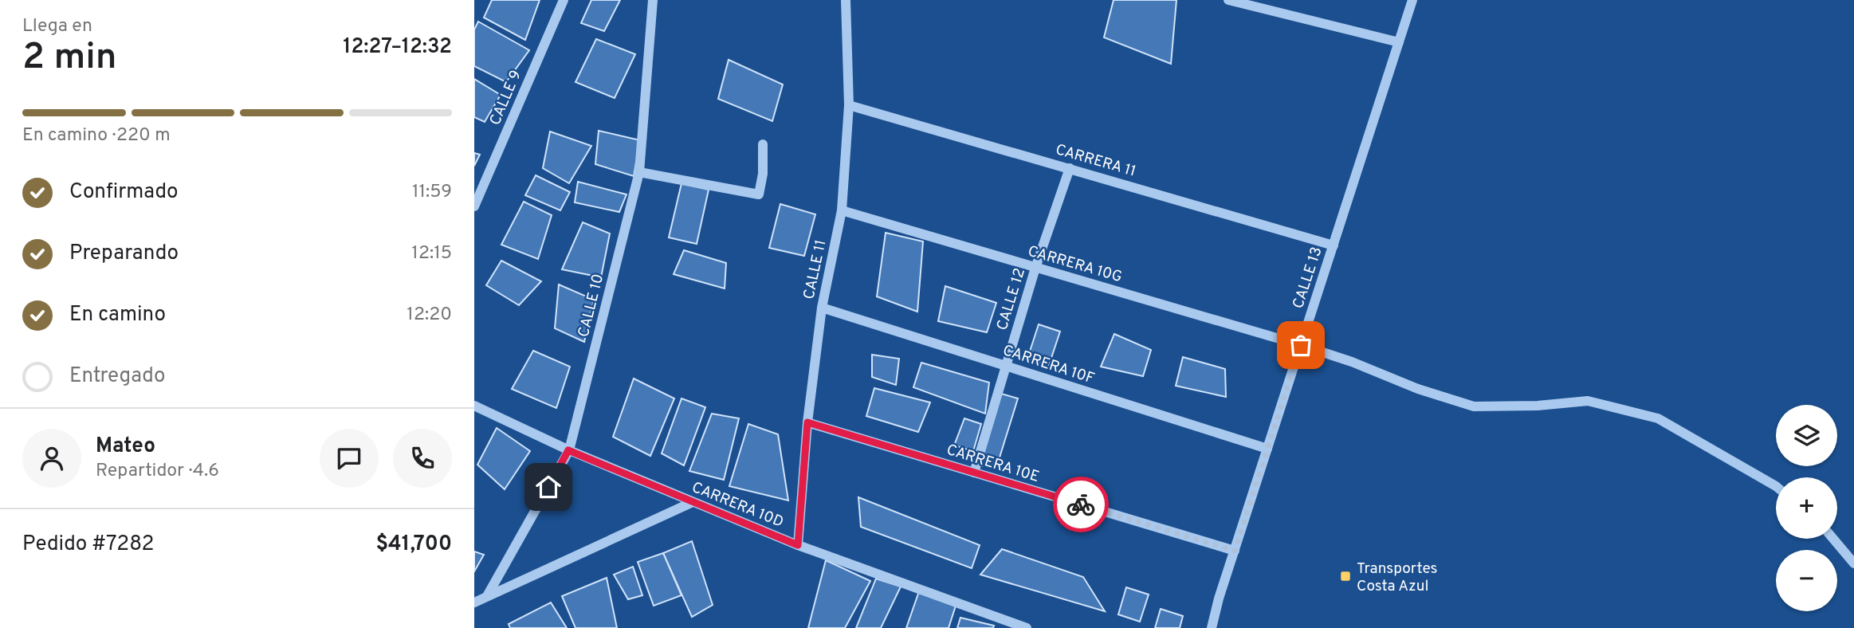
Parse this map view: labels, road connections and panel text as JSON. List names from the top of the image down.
{
  "streets": {
    "street": [
      "CALLE 9",
      "CARRERA 11",
      "CARRERA 10G",
      "CALLE 11",
      "CALLE 13",
      "CALLE 12",
      "CALLE 10",
      "CARRERA 10F",
      "CARRERA 10E",
      "CARRERA 10D"
    ]
  },
  "crossings": [
    ["CARRERA 11", "CALLE 11"],
    ["CARRERA 11", "CALLE 13"],
    ["CARRERA 11", "CALLE 12"],
    ["CARRERA 10G", "CALLE 11"],
    ["CARRERA 10G", "CALLE 13"],
    ["CARRERA 10G", "CALLE 12"],
    ["CALLE 11", "CARRERA 10F"],
    ["CALLE 11", "CARRERA 10E"],
    ["CALLE 11", "CARRERA 10D"],
    ["CALLE 13", "CARRERA 10F"],
    ["CALLE 13", "CARRERA 10E"],
    ["CALLE 12", "CARRERA 10F"],
    ["CALLE 12", "CARRERA 10E"],
    ["CALLE 10", "CARRERA 10D"]
  ],
  "places": {
    "transit": ["Transportes Costa Azul"]
  },
  "page": {
    "heading": ["2 min", "Llega en", "12:27–12:32"],
    "panel": [
      "Mateo",
      "Repartidor · 4.6",
      "Pedido #7282",
      "$41,700"
    ],
    "bar": "En camino · 220 m",
    "list": [
      ["Confirmado", "11:59"],
      ["Preparando", "12:15"],
      ["En camino", "12:20"],
      "Entregado"
    ],
    "map_buttons": ["+", "−"]
  }
}
